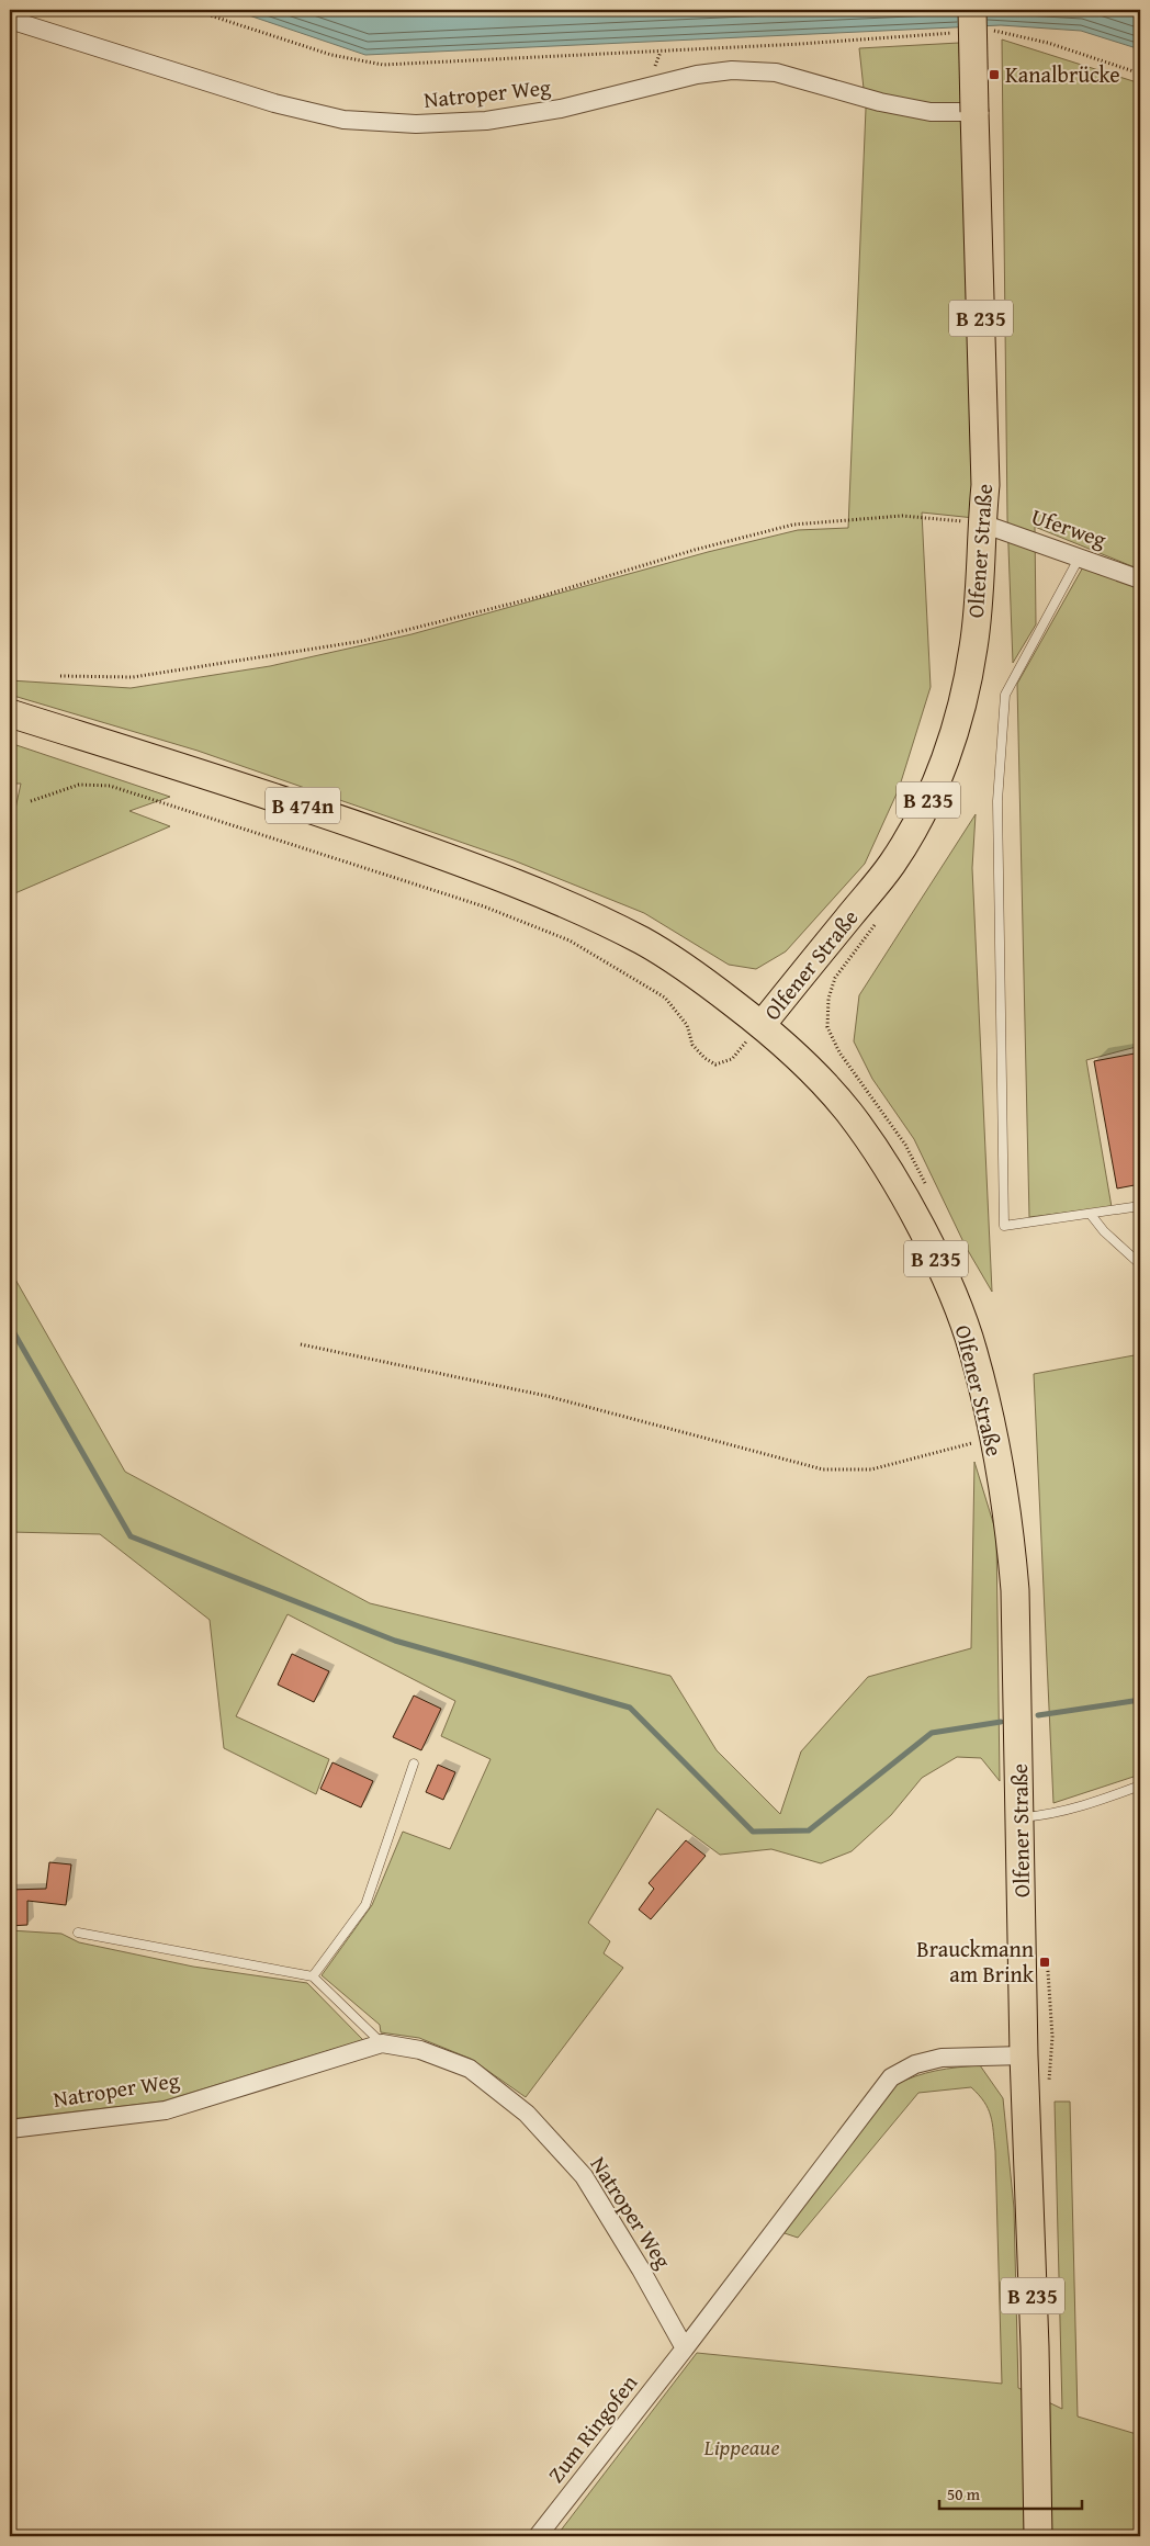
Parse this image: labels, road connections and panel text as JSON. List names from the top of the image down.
{
  "streets": {
    "main road": ["B 235", "Olfener Straße", "B 474n"],
    "street": ["Natroper Weg", "Uferweg", "Zum Ringofen"]
  },
  "crossings": [
    ["Natroper Weg", "Olfener Straße"],
    ["Natroper Weg", "Zum Ringofen"],
    ["Uferweg", "Olfener Straße"],
    ["Olfener Straße", "B 474n"]
  ],
  "parks": ["Lippeaue"],
  "places": {
    "transit": ["Kanalbrücke", "Brauckmann am Brink"]
  },
  "scale_bar": "50 m"
}
